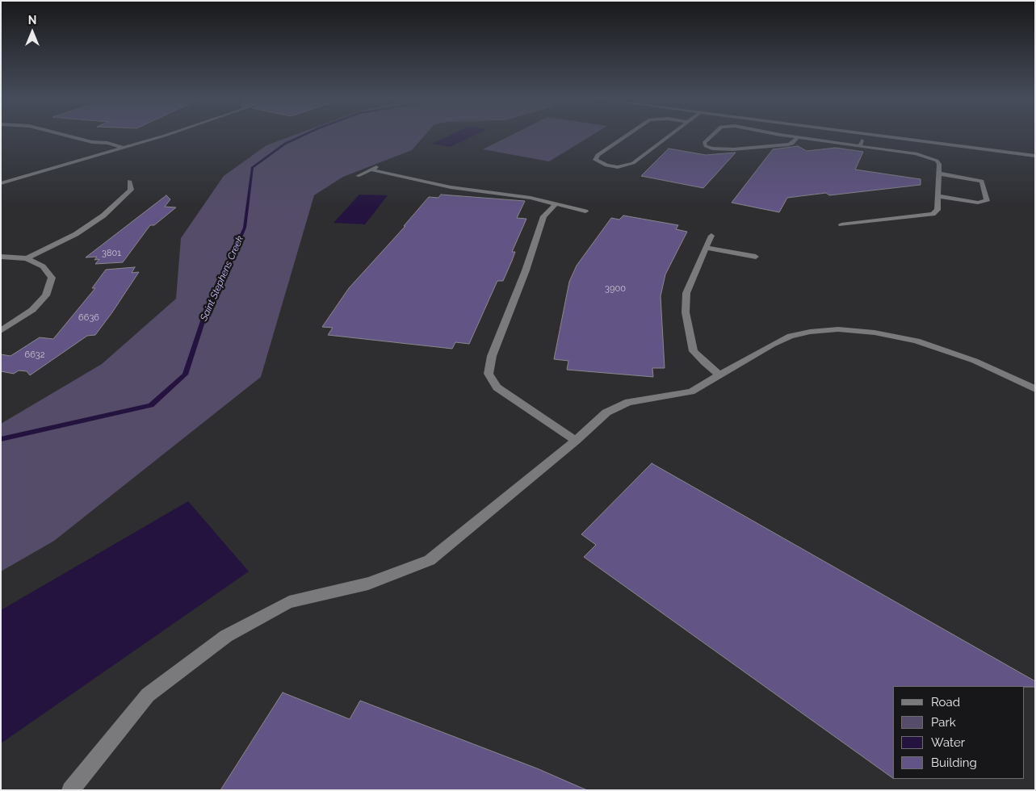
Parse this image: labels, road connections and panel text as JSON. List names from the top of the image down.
{
  "water": ["Saint Stephens Creek"],
  "house_numbers": [
    "3801",
    "3900",
    "6636",
    "6632"
  ],
  "legend": [
    "Road",
    "Park",
    "Water",
    "Building"
  ],
  "north": "top"
}
